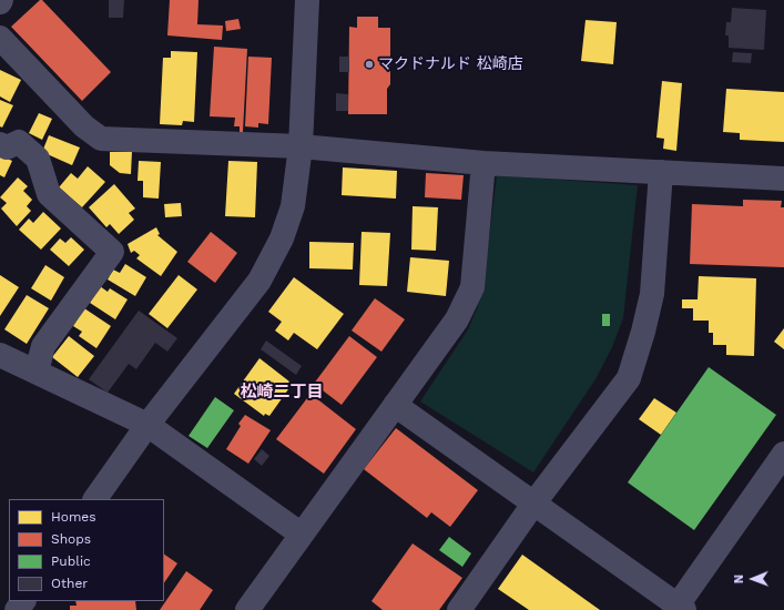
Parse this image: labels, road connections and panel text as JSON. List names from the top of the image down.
{
  "districts": ["松崎二丁目"],
  "places": ["マクドナルド 松崎店"],
  "legend": [
    "Homes",
    "Shops",
    "Public",
    "Other"
  ],
  "north": "left"
}
